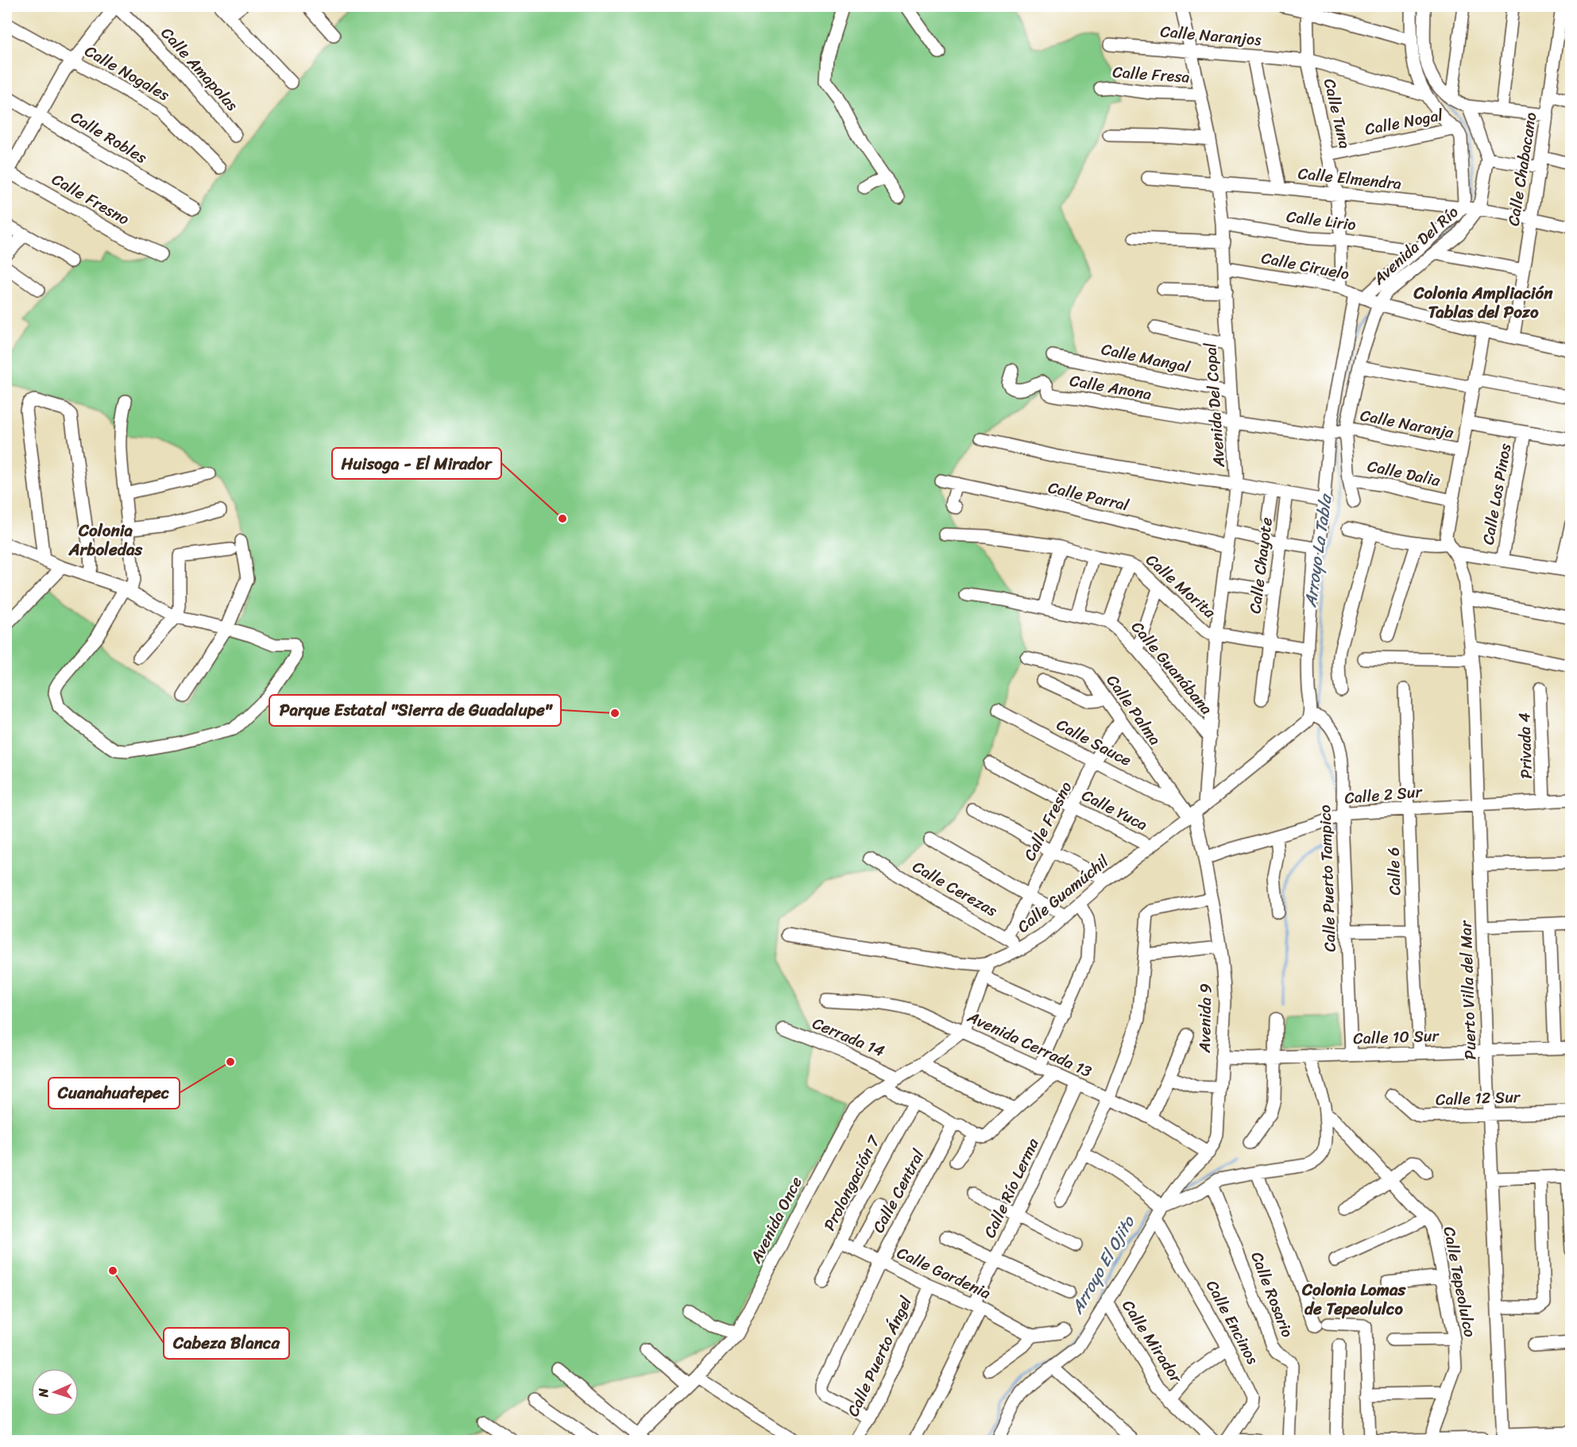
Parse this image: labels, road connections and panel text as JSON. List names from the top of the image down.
{
  "streets": {
    "street": [
      "Calle Naranjos",
      "Calle Amapolas",
      "Calle Nogales",
      "Calle Fresa",
      "Calle Tuna",
      "Calle Nogal",
      "Calle Robles",
      "Calle Chabacano",
      "Calle Elmendra",
      "Calle Fresno",
      "Calle Lirio",
      "Avenida Del Río",
      "Calle Ciruelo",
      "Calle Mangal",
      "Calle Anona",
      "Avenida Del Copal",
      "Calle Naranja",
      "Calle Dalia",
      "Calle Los Pinos",
      "Calle Parral",
      "Calle Chayote",
      "Calle Morita",
      "Calle Guanábana",
      "Calle Palma",
      "Calle Sauce",
      "Privada 4",
      "Calle 2 Sur",
      "Calle Yuca",
      "Calle 6",
      "Calle Puerto Tampico",
      "Calle Cerezas",
      "Calle Guamúchil",
      "Puerto Villa del Mar",
      "Avenida 9",
      "Cerrada 14",
      "Calle 10 Sur",
      "Avenida Cerrada 13",
      "Calle 12 Sur",
      "Prolongación 7",
      "Calle Río Lerma",
      "Calle Central",
      "Avenida Once",
      "Calle Gardenia",
      "Calle Tepeolulco",
      "Calle Rosario",
      "Calle Encinos",
      "Calle Mirador",
      "Calle Puerto Ángel"
    ]
  },
  "crossings": [
    ["Calle Naranjos", "Calle Tuna"],
    ["Calle Naranjos", "Avenida Del Copal"],
    ["Calle Fresa", "Avenida Del Copal"],
    ["Calle Tuna", "Calle Nogal"],
    ["Calle Tuna", "Calle Elmendra"],
    ["Calle Tuna", "Calle Lirio"],
    ["Calle Tuna", "Calle Ciruelo"],
    ["Calle Nogal", "Avenida Del Río"],
    ["Calle Chabacano", "Calle Elmendra"],
    ["Calle Chabacano", "Calle Ciruelo"],
    ["Calle Elmendra", "Avenida Del Río"],
    ["Calle Elmendra", "Avenida Del Copal"],
    ["Calle Fresno", "Calle Palma"],
    ["Calle Fresno", "Calle Sauce"],
    ["Calle Fresno", "Calle Yuca"],
    ["Calle Fresno", "Calle Cerezas"],
    ["Calle Lirio", "Avenida Del Río"],
    ["Calle Lirio", "Avenida Del Copal"],
    ["Avenida Del Río", "Calle Ciruelo"],
    ["Avenida Del Río", "Calle Naranja"],
    ["Avenida Del Río", "Calle Dalia"],
    ["Avenida Del Río", "Calle Morita"],
    ["Avenida Del Río", "Calle Puerto Tampico"],
    ["Avenida Del Río", "Calle Guamúchil"],
    ["Calle Ciruelo", "Avenida Del Copal"],
    ["Calle Mangal", "Avenida Del Copal"],
    ["Calle Anona", "Avenida Del Copal"],
    ["Avenida Del Copal", "Calle Parral"],
    ["Avenida Del Copal", "Calle Morita"],
    ["Avenida Del Copal", "Calle Guanábana"],
    ["Avenida Del Copal", "Calle Palma"],
    ["Avenida Del Copal", "Calle Guamúchil"],
    ["Avenida Del Copal", "Avenida 9"],
    ["Calle Naranja", "Calle Los Pinos"],
    ["Calle Chayote", "Calle Morita"],
    ["Calle Palma", "Calle Sauce"],
    ["Calle Palma", "Calle Guamúchil"],
    ["Calle Palma", "Avenida 9"],
    ["Privada 4", "Calle 2 Sur"],
    ["Calle 2 Sur", "Calle 6"],
    ["Calle 2 Sur", "Calle Puerto Tampico"],
    ["Calle 2 Sur", "Puerto Villa del Mar"],
    ["Calle 2 Sur", "Avenida 9"],
    ["Calle Yuca", "Calle Guamúchil"],
    ["Calle 6", "Calle 10 Sur"],
    ["Calle Puerto Tampico", "Calle Guamúchil"],
    ["Calle Puerto Tampico", "Calle 10 Sur"],
    ["Calle Cerezas", "Calle Guamúchil"],
    ["Calle Guamúchil", "Avenida 9"],
    ["Puerto Villa del Mar", "Calle 10 Sur"],
    ["Puerto Villa del Mar", "Calle 12 Sur"],
    ["Avenida 9", "Calle 10 Sur"],
    ["Avenida 9", "Avenida Cerrada 13"],
    ["Avenida 9", "Calle Encinos"],
    ["Avenida 9", "Calle Mirador"],
    ["Cerrada 14", "Avenida Once"],
    ["Avenida Cerrada 13", "Calle Río Lerma"],
    ["Avenida Cerrada 13", "Avenida Once"],
    ["Prolongación 7", "Calle Gardenia"],
    ["Calle Río Lerma", "Calle Gardenia"],
    ["Calle Central", "Calle Gardenia"],
    ["Calle Central", "Calle Puerto Ángel"],
    ["Calle Gardenia", "Calle Puerto Ángel"],
    ["Calle Encinos", "Calle Mirador"]
  ],
  "districts": ["Colonia Ampliación Tablas del Pozo", "Colonia Arboledas", "Colonia Lomas de Tepeolulco"],
  "water": ["Arroyo La Tabla", "Arroyo El Ojito"],
  "places": [
    "Huisoga - El Mirador",
    "Parque Estatal \"Sierra de Guadalupe\"",
    "Cuanahuatepec",
    "Cabeza Blanca"
  ],
  "north": "left"
}
